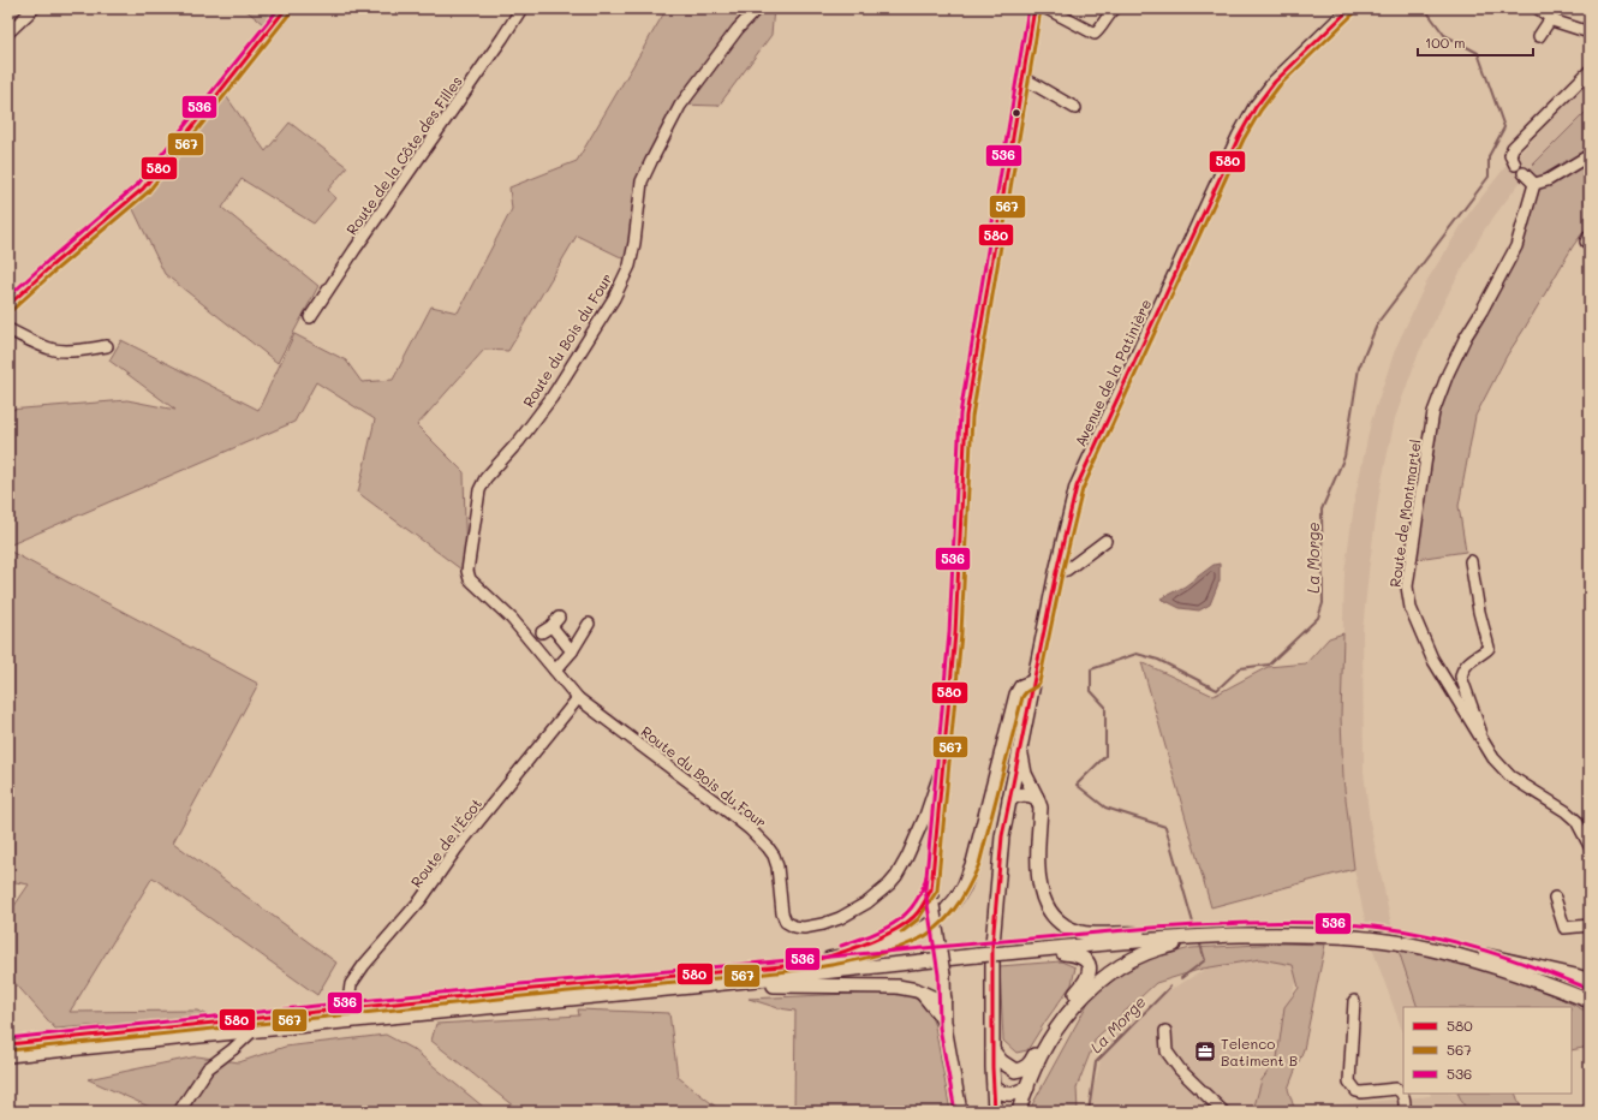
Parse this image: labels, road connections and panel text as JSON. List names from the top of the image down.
{
  "streets": {
    "main road": ["Avenue de la Patinière"],
    "street": [
      "Route de la Côte des Filles",
      "Route du Bois du Four",
      "Route de Montmartel",
      "Route de l'Écot"
    ]
  },
  "crossings": [
    ["Route du Bois du Four", "Route de l'Écot"]
  ],
  "water": ["La Morge"],
  "places": {
    "office": ["Telenco Batiment B"]
  },
  "lines": ["transit line 580", "transit line 536", "transit line 567"],
  "legend": ["580", "567", "536"],
  "scale_bar": "100 m"
}
